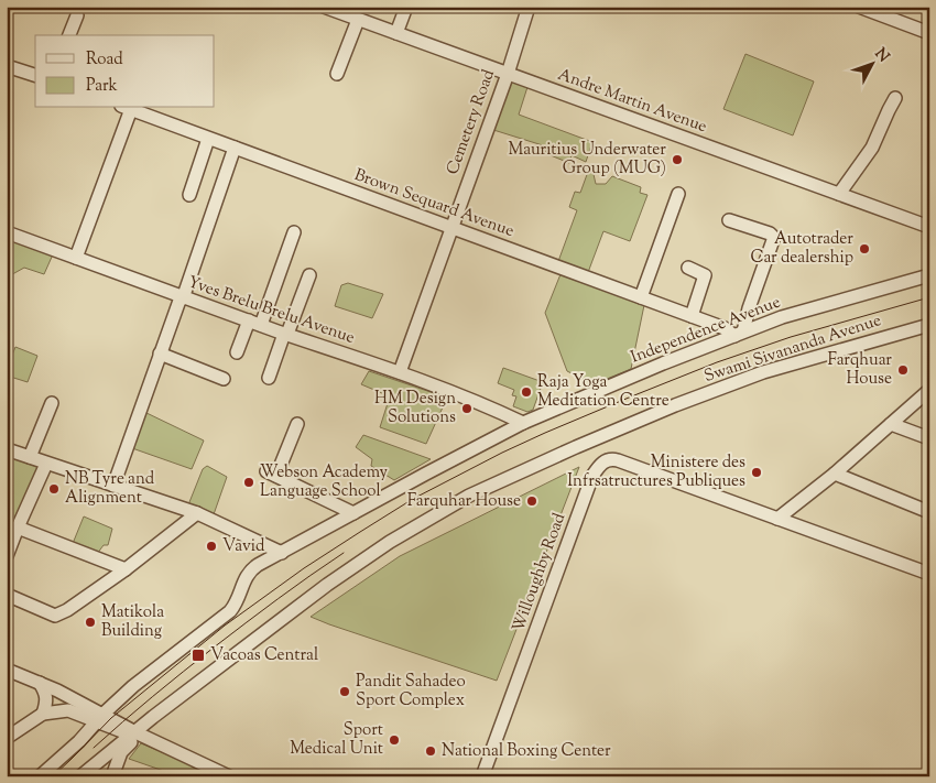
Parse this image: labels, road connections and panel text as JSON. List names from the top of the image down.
{
  "streets": {
    "street": [
      "Andre Martin Avenue",
      "Cemetery Road",
      "Brown Sequard Avenue",
      "Yves Brelu Brelu Avenue",
      "Independence Avenue",
      "Swami Sivananda Avenue",
      "Willoughby Road"
    ]
  },
  "crossings": [
    ["Andre Martin Avenue", "Cemetery Road"],
    ["Cemetery Road", "Brown Sequard Avenue"],
    ["Cemetery Road", "Yves Brelu Brelu Avenue"],
    ["Brown Sequard Avenue", "Independence Avenue"],
    ["Yves Brelu Brelu Avenue", "Independence Avenue"]
  ],
  "places": {
    "other": [
      "Mauritius Underwater Group (MUG)",
      "Autotrader Car dealership",
      "Farqhuar House",
      "Raja Yoga Meditation Centre",
      "HM Design Solutions",
      "Ministere des Infrsatructures Publiques",
      "Webson Academy Language School",
      "NB Tyre and Alignment",
      "Farquhar House",
      "Vavid",
      "Matikola Building",
      "Pandit Sahadeo Sport Complex",
      "Sport Medical Unit",
      "National Boxing Center"
    ],
    "transit": ["Vacoas Central"]
  },
  "legend": ["Road", "Park"],
  "north": "top right"
}
